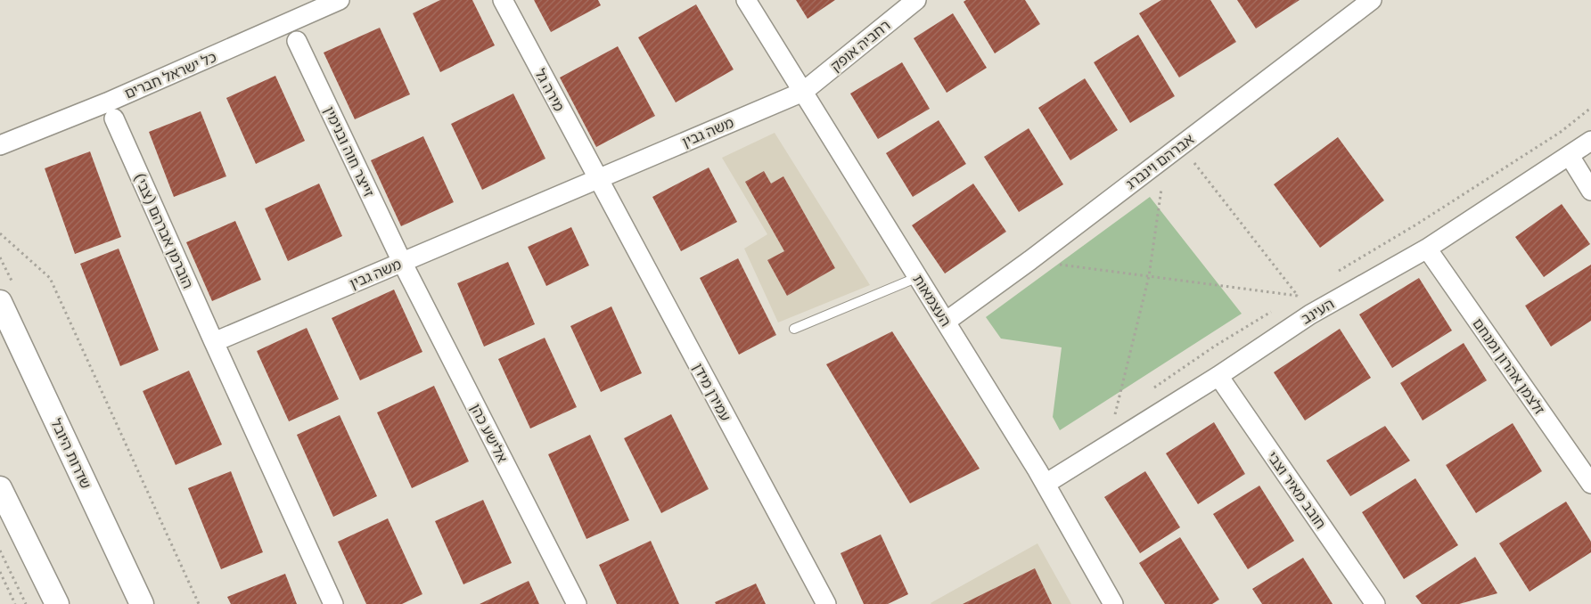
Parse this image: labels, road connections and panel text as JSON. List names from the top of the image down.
{
  "streets": {
    "street": [
      "רחביה אופק",
      "כל ישראל חברים",
      "מירה גל",
      "משה גבין",
      "זייצר חוה ובנימין",
      "אברהם וינברג",
      "הוברמן אברהם (צבי)",
      "העצמאות",
      "העינב",
      "זלצמן אהרון ומנחם",
      "עמירן מידן",
      "אלישע כהן",
      "שדרות היובל",
      "חובב מאיר וצבי"
    ]
  },
  "crossings": [
    ["רחביה אופק", "משה גבין"],
    ["רחביה אופק", "העצמאות"],
    ["מירה גל", "משה גבין"],
    ["מירה גל", "עמירן מידן"],
    ["משה גבין", "זייצר חוה ובנימין"],
    ["משה גבין", "הוברמן אברהם (צבי)"],
    ["משה גבין", "העצמאות"],
    ["משה גבין", "עמירן מידן"],
    ["משה גבין", "אלישע כהן"],
    ["זייצר חוה ובנימין", "אלישע כהן"],
    ["אברהם וינברג", "העצמאות"],
    ["העצמאות", "העינב"],
    ["העינב", "זלצמן אהרון ומנחם"],
    ["העינב", "חובב מאיר וצבי"]
  ]
}
